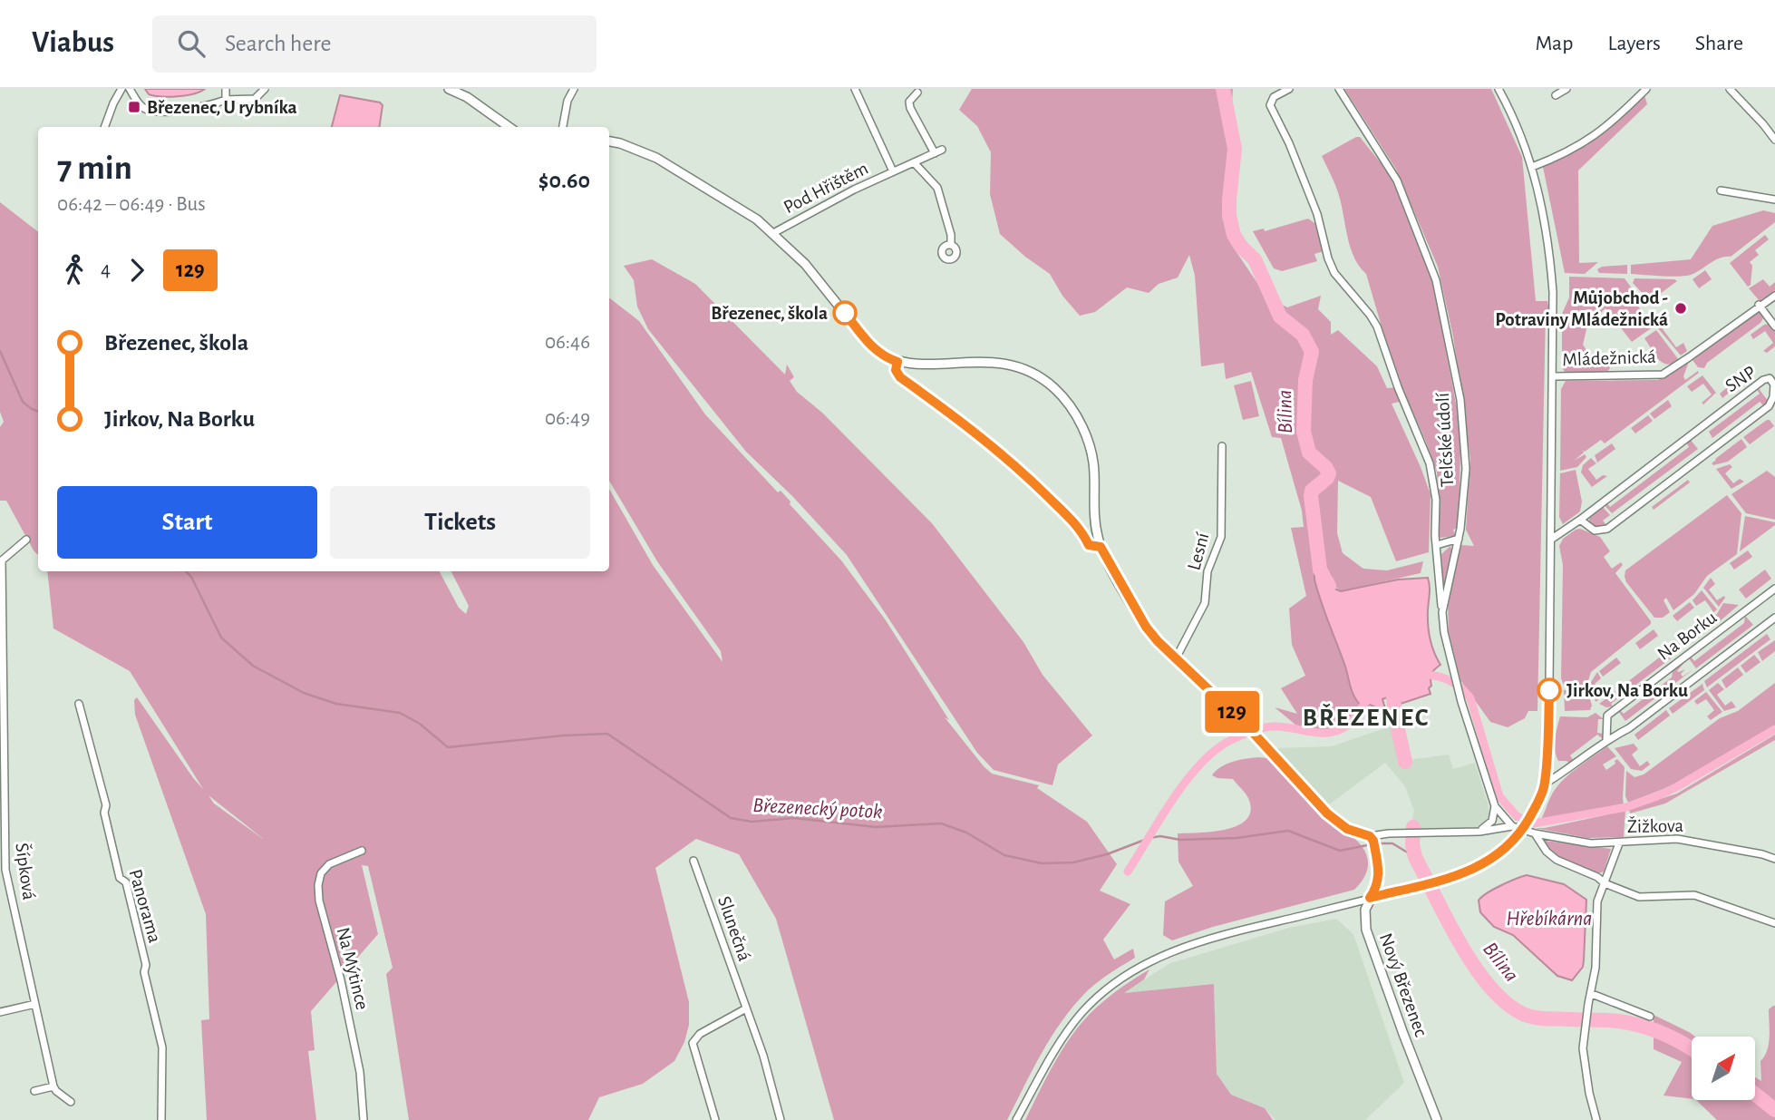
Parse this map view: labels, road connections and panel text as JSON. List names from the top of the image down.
{
  "streets": {
    "street": [
      "Pod Hřištěm",
      "Mládežnická",
      "SNP",
      "Telčské údolí",
      "Lesní",
      "Na Borku",
      "Žižkova",
      "Šípková",
      "Panorama",
      "Slunečná",
      "Na Mýtince",
      "Nový Březenec"
    ]
  },
  "districts": ["BŘEZENEC"],
  "water": ["Bílina", "Březenecký potok", "Hřebíkárna"],
  "places": {
    "transit": ["Březenec, U rybníka"],
    "other": ["Můjobchod - Potraviny Mládežnická", "Březenec, škola", "Jirkov, Na Borku"]
  },
  "lines": ["bus line 129"],
  "north": "top right",
  "page": {
    "header": "Viabus",
    "search": "Search here",
    "nav": ["Map", "Layers", "Share"],
    "on_map": "129",
    "heading": ["7 min", "06:42 – 06:49 · Bus", "$0.60"],
    "legs": ["4", "129"],
    "list": [
      {
        "name": "Březenec, škola",
        "value": "06:46"
      },
      {
        "name": "Jirkov, Na Borku",
        "value": "06:49"
      }
    ],
    "buttons": ["Start", "Tickets"]
  }
}
